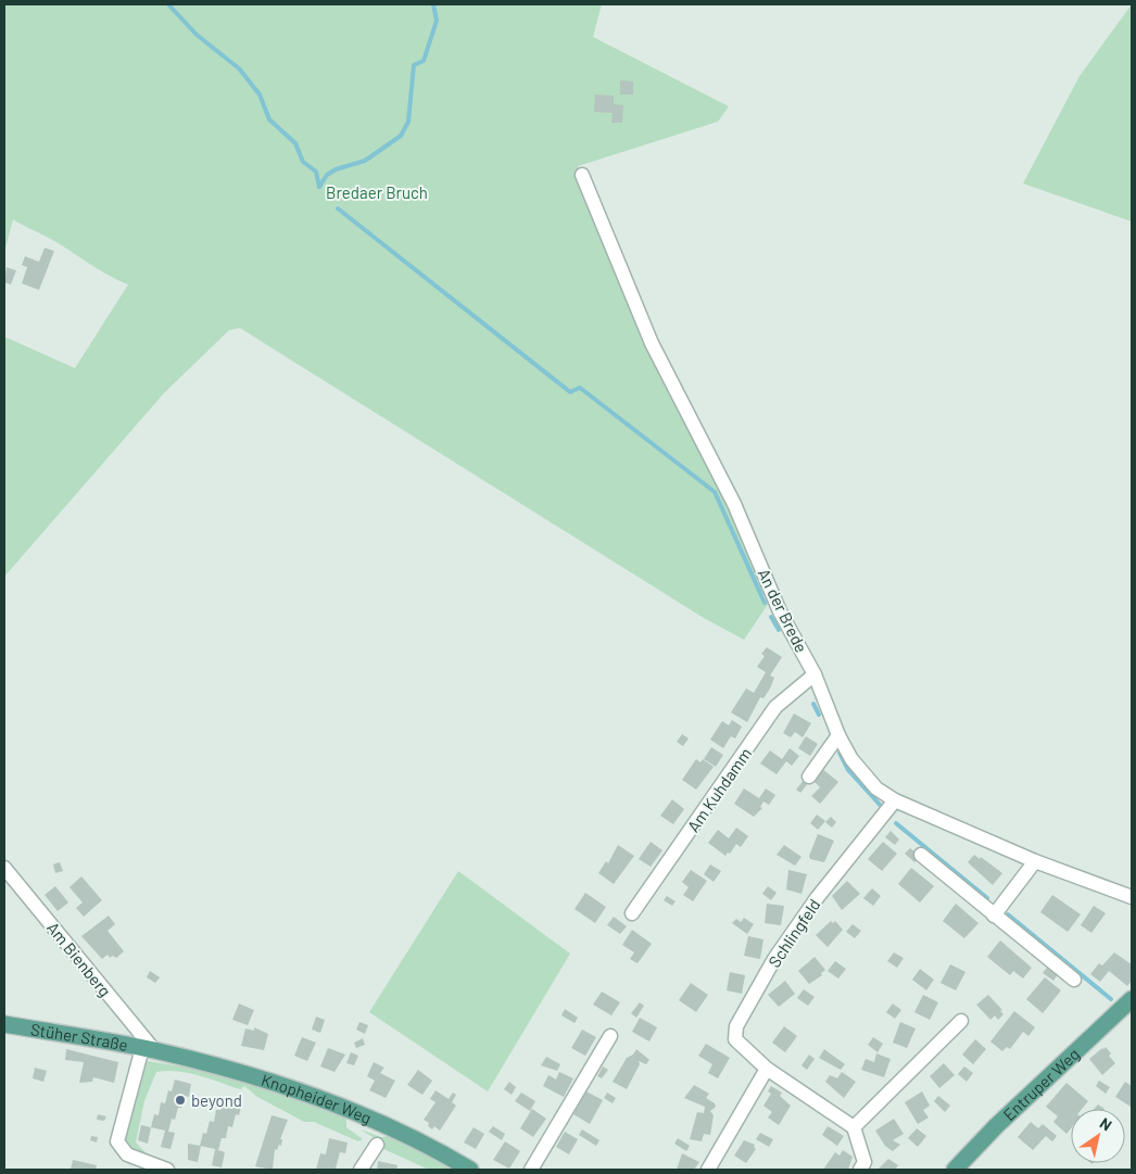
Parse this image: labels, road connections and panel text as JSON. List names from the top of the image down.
{
  "streets": {
    "main road": ["Stüher Straße", "Entruper Weg", "Knopheider Weg"],
    "street": [
      "An der Brede",
      "Am Kuhdamm",
      "Schlingfeld",
      "Am Bienberg"
    ]
  },
  "crossings": [
    ["An der Brede", "Am Kuhdamm"],
    ["An der Brede", "Schlingfeld"],
    ["Am Bienberg", "Stüher Straße"],
    ["Am Bienberg", "Knopheider Weg"],
    ["Stüher Straße", "Knopheider Weg"]
  ],
  "parks": ["Bredaer Bruch"],
  "places": ["beyond"],
  "north": "top right"
}
